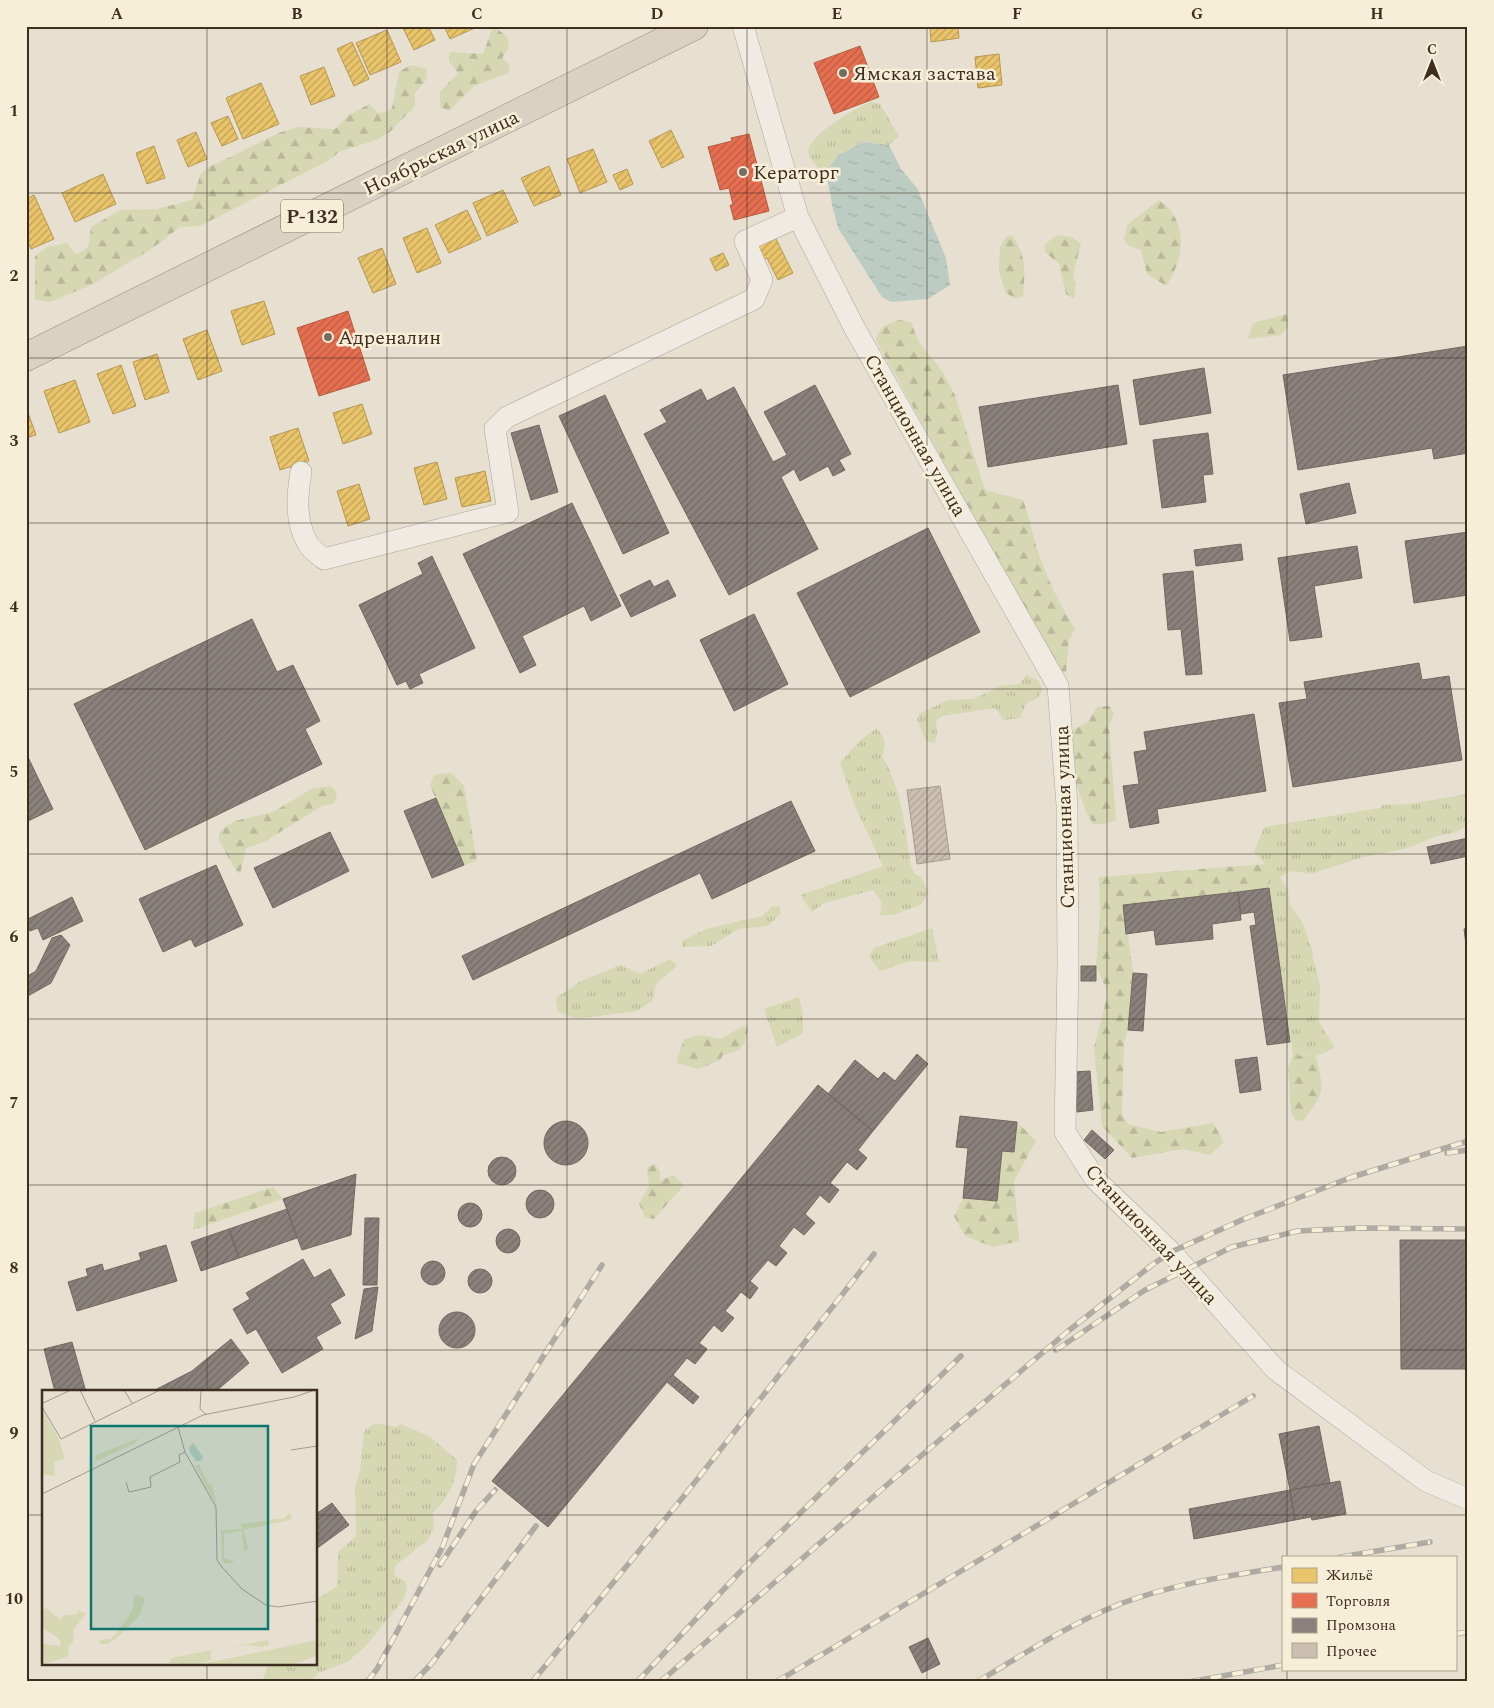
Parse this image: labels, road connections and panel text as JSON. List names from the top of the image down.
{
  "streets": {
    "highway": ["Ноябрьская улица", "Р-132"],
    "street": ["Станционная улица"]
  },
  "places": ["Ямская застава", "Кераторг", "Адреналин"],
  "legend": [
    "Жильё",
    "Торговля",
    "Промзона",
    "Прочее"
  ],
  "north": "top",
  "grid": {
    "columns": [
      "A",
      "B",
      "C",
      "D",
      "E",
      "F",
      "G",
      "H"
    ],
    "rows": [
      "1",
      "2",
      "3",
      "4",
      "5",
      "6",
      "7",
      "8",
      "9",
      "10"
    ]
  }
}
